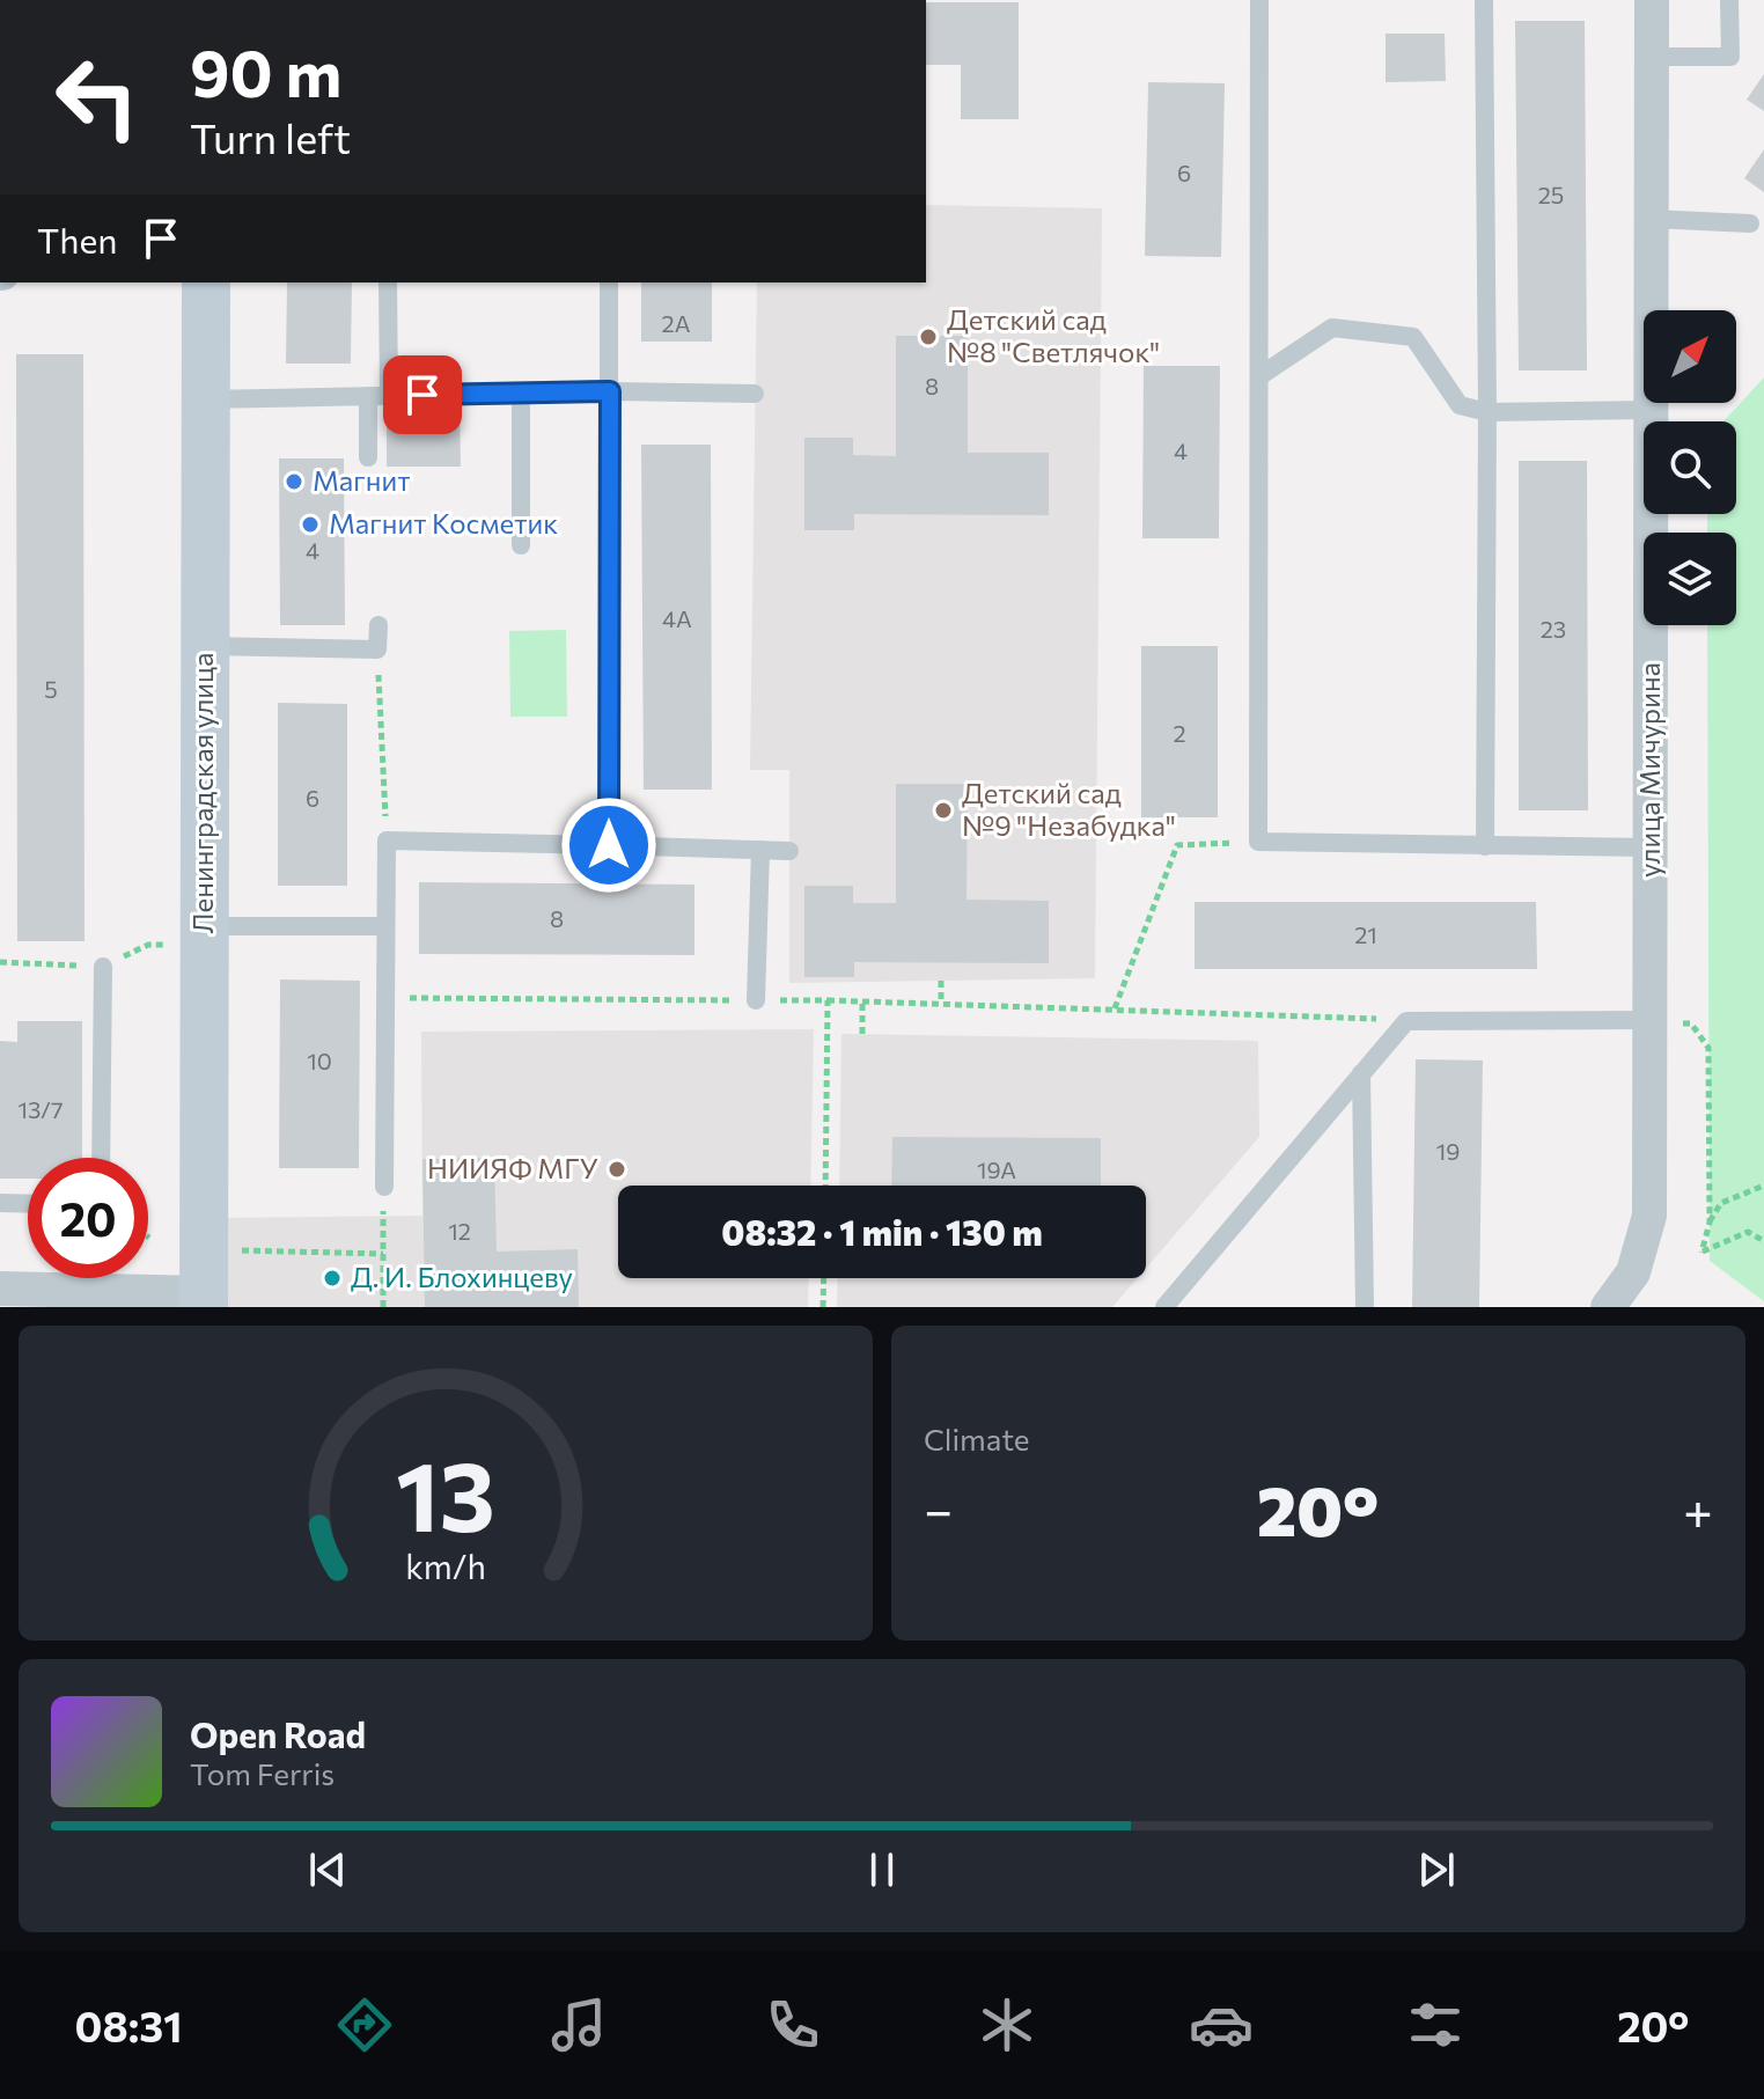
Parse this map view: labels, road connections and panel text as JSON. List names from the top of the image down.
{
  "streets": {
    "street": ["улица Мичурина", "Ленинградская улица"]
  },
  "places": [
    "Детский сад №8 \"Светлячок\"",
    "Магнит",
    "Магнит Косметик",
    "Детский сад №9 \"Незабудка\"",
    "НИИЯФ МГУ",
    "Д. И. Блохинцеву"
  ],
  "house_numbers": [
    "6",
    "25",
    "2А",
    "8",
    "4",
    "4",
    "4А",
    "23",
    "5",
    "2",
    "6",
    "8",
    "21",
    "10",
    "13/7",
    "19",
    "19А",
    "12"
  ],
  "north": "top right",
  "page": {
    "turn": ["90 m", "Turn left"],
    "then": "Then",
    "limit": "20",
    "trip": "08:32 · 1 min · 130 m",
    "tile": "Climate",
    "heat": ["−", "20°", "+"],
    "song": ["Open Road", "Tom Ferris"],
    "tabs": ["08:31", "20°"],
    "gauge": ["13", "km/h"]
  }
}
